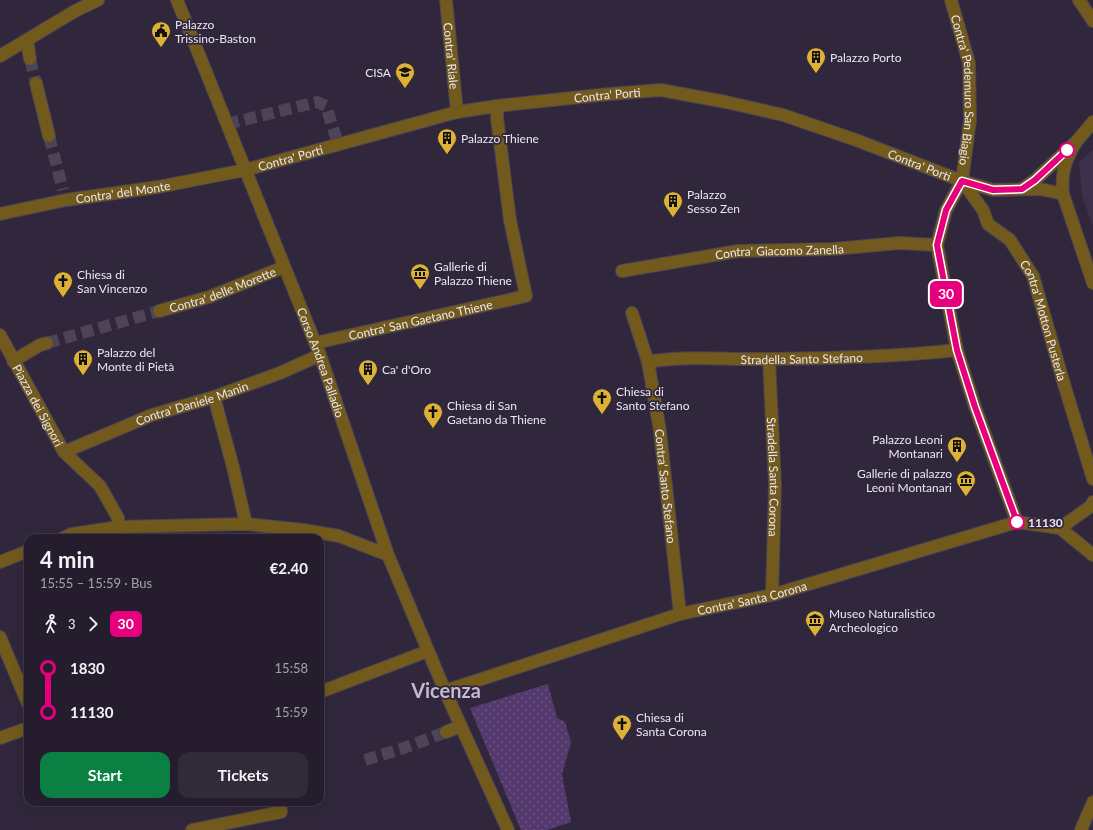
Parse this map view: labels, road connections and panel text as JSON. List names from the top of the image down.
{
  "streets": {
    "street": [
      "Contra' Riale",
      "Contra' Pedemuro San Biagio",
      "Contra' Porti",
      "Contra' del Monte",
      "Contra' Giacomo Zanella",
      "Contra' delle Morette",
      "Contra' San Gaetano Thiene",
      "Contra' Motton Pusterla",
      "Stradella Santo Stefano",
      "Corso Andrea Palladio",
      "Contra' Daniele Manin",
      "Piazza dei Signori",
      "Stradella Santa Corona",
      "Contra' Santo Stefano",
      "Contra' Santa Corona"
    ]
  },
  "crossings": [
    ["Contra' Riale", "Contra' Porti"],
    ["Contra' Pedemuro San Biagio", "Contra' Porti"],
    ["Contra' Pedemuro San Biagio", "Contra' Motton Pusterla"],
    ["Contra' Porti", "Contra' del Monte"],
    ["Contra' Porti", "Contra' San Gaetano Thiene"],
    ["Contra' Porti", "Contra' Motton Pusterla"],
    ["Contra' Porti", "Corso Andrea Palladio"],
    ["Contra' del Monte", "Corso Andrea Palladio"],
    ["Contra' delle Morette", "Corso Andrea Palladio"],
    ["Contra' San Gaetano Thiene", "Corso Andrea Palladio"],
    ["Stradella Santo Stefano", "Stradella Santa Corona"],
    ["Stradella Santo Stefano", "Contra' Santo Stefano"],
    ["Corso Andrea Palladio", "Contra' Daniele Manin"],
    ["Corso Andrea Palladio", "Contra' Santa Corona"],
    ["Contra' Daniele Manin", "Piazza dei Signori"],
    ["Stradella Santa Corona", "Contra' Santa Corona"],
    ["Contra' Santo Stefano", "Contra' Santa Corona"]
  ],
  "districts": ["Vicenza"],
  "places": {
    "public building": ["Palazzo Trissino-Baston"],
    "building": [
      "Palazzo Porto",
      "Palazzo Thiene",
      "Palazzo Sesso Zen",
      "Palazzo del Monte di Pietà",
      "Ca' d'Oro",
      "Palazzo Leoni Montanari"
    ],
    "school or university": ["CISA"],
    "museum": ["Gallerie di Palazzo Thiene", "Gallerie di palazzo Leoni Montanari", "Museo Naturalistico Archeologico"],
    "church": [
      "Chiesa di San Vincenzo",
      "Chiesa di Santo Stefano",
      "Chiesa di San Gaetano da Thiene",
      "Chiesa di Santa Corona"
    ],
    "other": ["11130"]
  },
  "lines": ["bus line 30"],
  "page": {
    "on_map": "30",
    "heading": ["4 min", "15:55 – 15:59 · Bus", "€2.40"],
    "legs": ["3", "30"],
    "list": [
      {
        "name": "1830",
        "value": "15:58"
      },
      {
        "name": "11130",
        "value": "15:59"
      }
    ],
    "buttons": ["Start", "Tickets"]
  }
}
